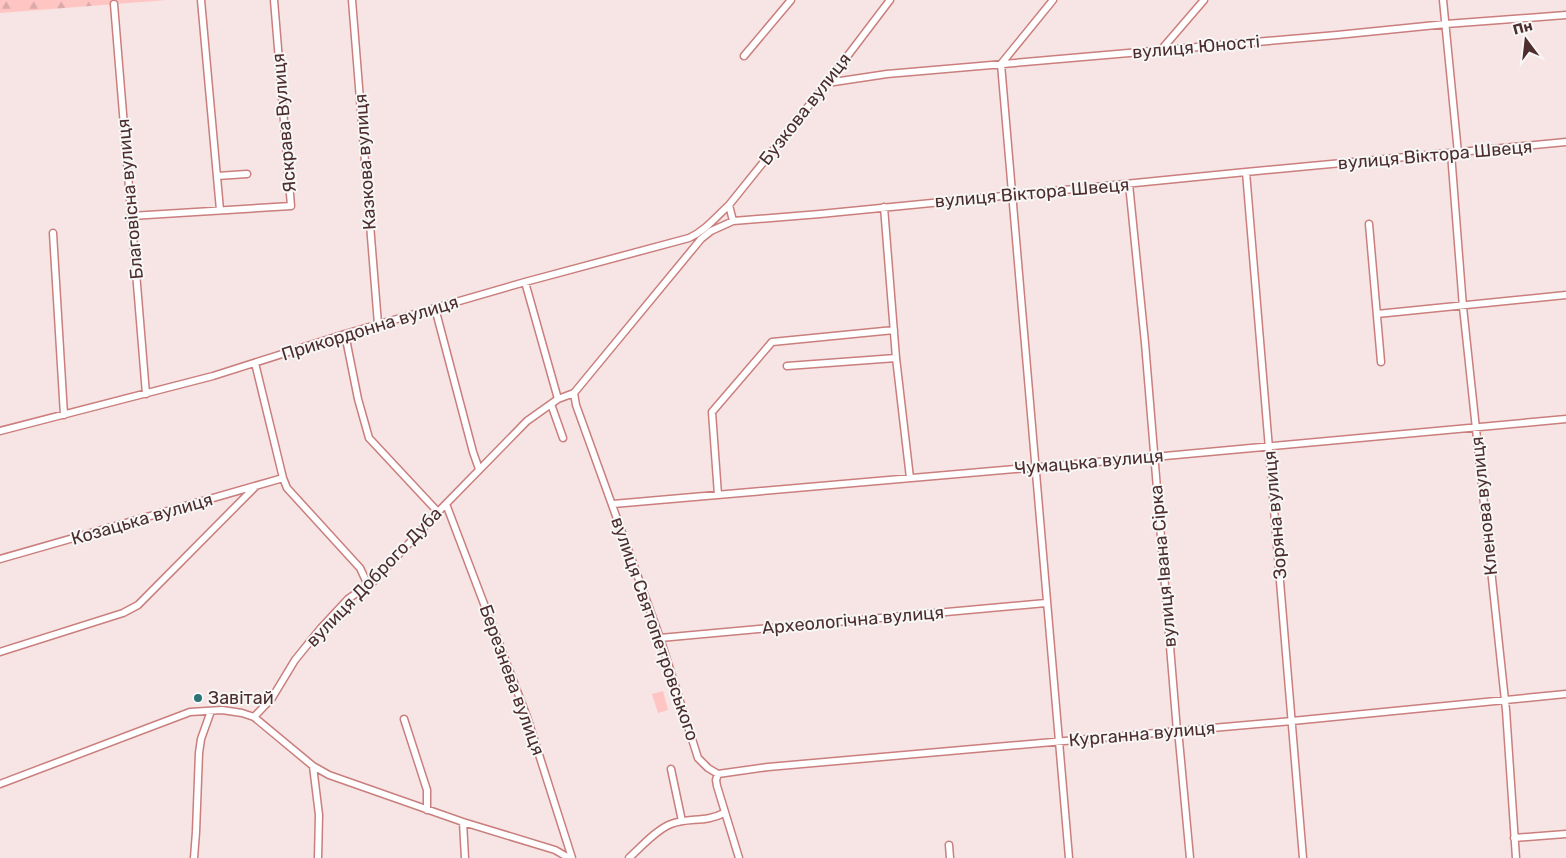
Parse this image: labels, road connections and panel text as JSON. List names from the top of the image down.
{
  "streets": {
    "street": [
      "вулиця Юності",
      "Бузкова вулиця",
      "Яскрава Вулиця",
      "вулиця Віктора Швеця",
      "Казкова вулиця",
      "Благовісна вулиця",
      "Прикордонна вулиця",
      "Чумацька вулиця",
      "Кленова вулиця",
      "Зоряна вулиця",
      "Козацька вулиця",
      "вулиця Івана Сірка",
      "вулиця Доброго Дуба",
      "Археологічна вулиця",
      "вулиця Святопетровського",
      "Березнева вулиця",
      "Курганна вулиця"
    ]
  },
  "crossings": [
    ["вулиця Юності", "Бузкова вулиця"],
    ["вулиця Юності", "Кленова вулиця"],
    ["Бузкова вулиця", "Прикордонна вулиця"],
    ["вулиця Віктора Швеця", "Кленова вулиця"],
    ["вулиця Віктора Швеця", "Зоряна вулиця"],
    ["вулиця Віктора Швеця", "вулиця Івана Сірка"],
    ["вулиця Віктора Швеця", "вулиця Доброго Дуба"],
    ["вулиця Віктора Швеця", "вулиця Святопетровського"],
    ["Казкова вулиця", "Прикордонна вулиця"],
    ["Благовісна вулиця", "Прикордонна вулиця"],
    ["Чумацька вулиця", "Кленова вулиця"],
    ["Чумацька вулиця", "Зоряна вулиця"],
    ["Чумацька вулиця", "вулиця Івана Сірка"],
    ["Чумацька вулиця", "вулиця Святопетровського"],
    ["Кленова вулиця", "Курганна вулиця"],
    ["Зоряна вулиця", "Курганна вулиця"],
    ["вулиця Івана Сірка", "Курганна вулиця"],
    ["вулиця Доброго Дуба", "вулиця Святопетровського"],
    ["вулиця Доброго Дуба", "Березнева вулиця"],
    ["Археологічна вулиця", "вулиця Святопетровського"],
    ["вулиця Святопетровського", "Курганна вулиця"]
  ],
  "places": ["Завітай"],
  "north": "top"
}
